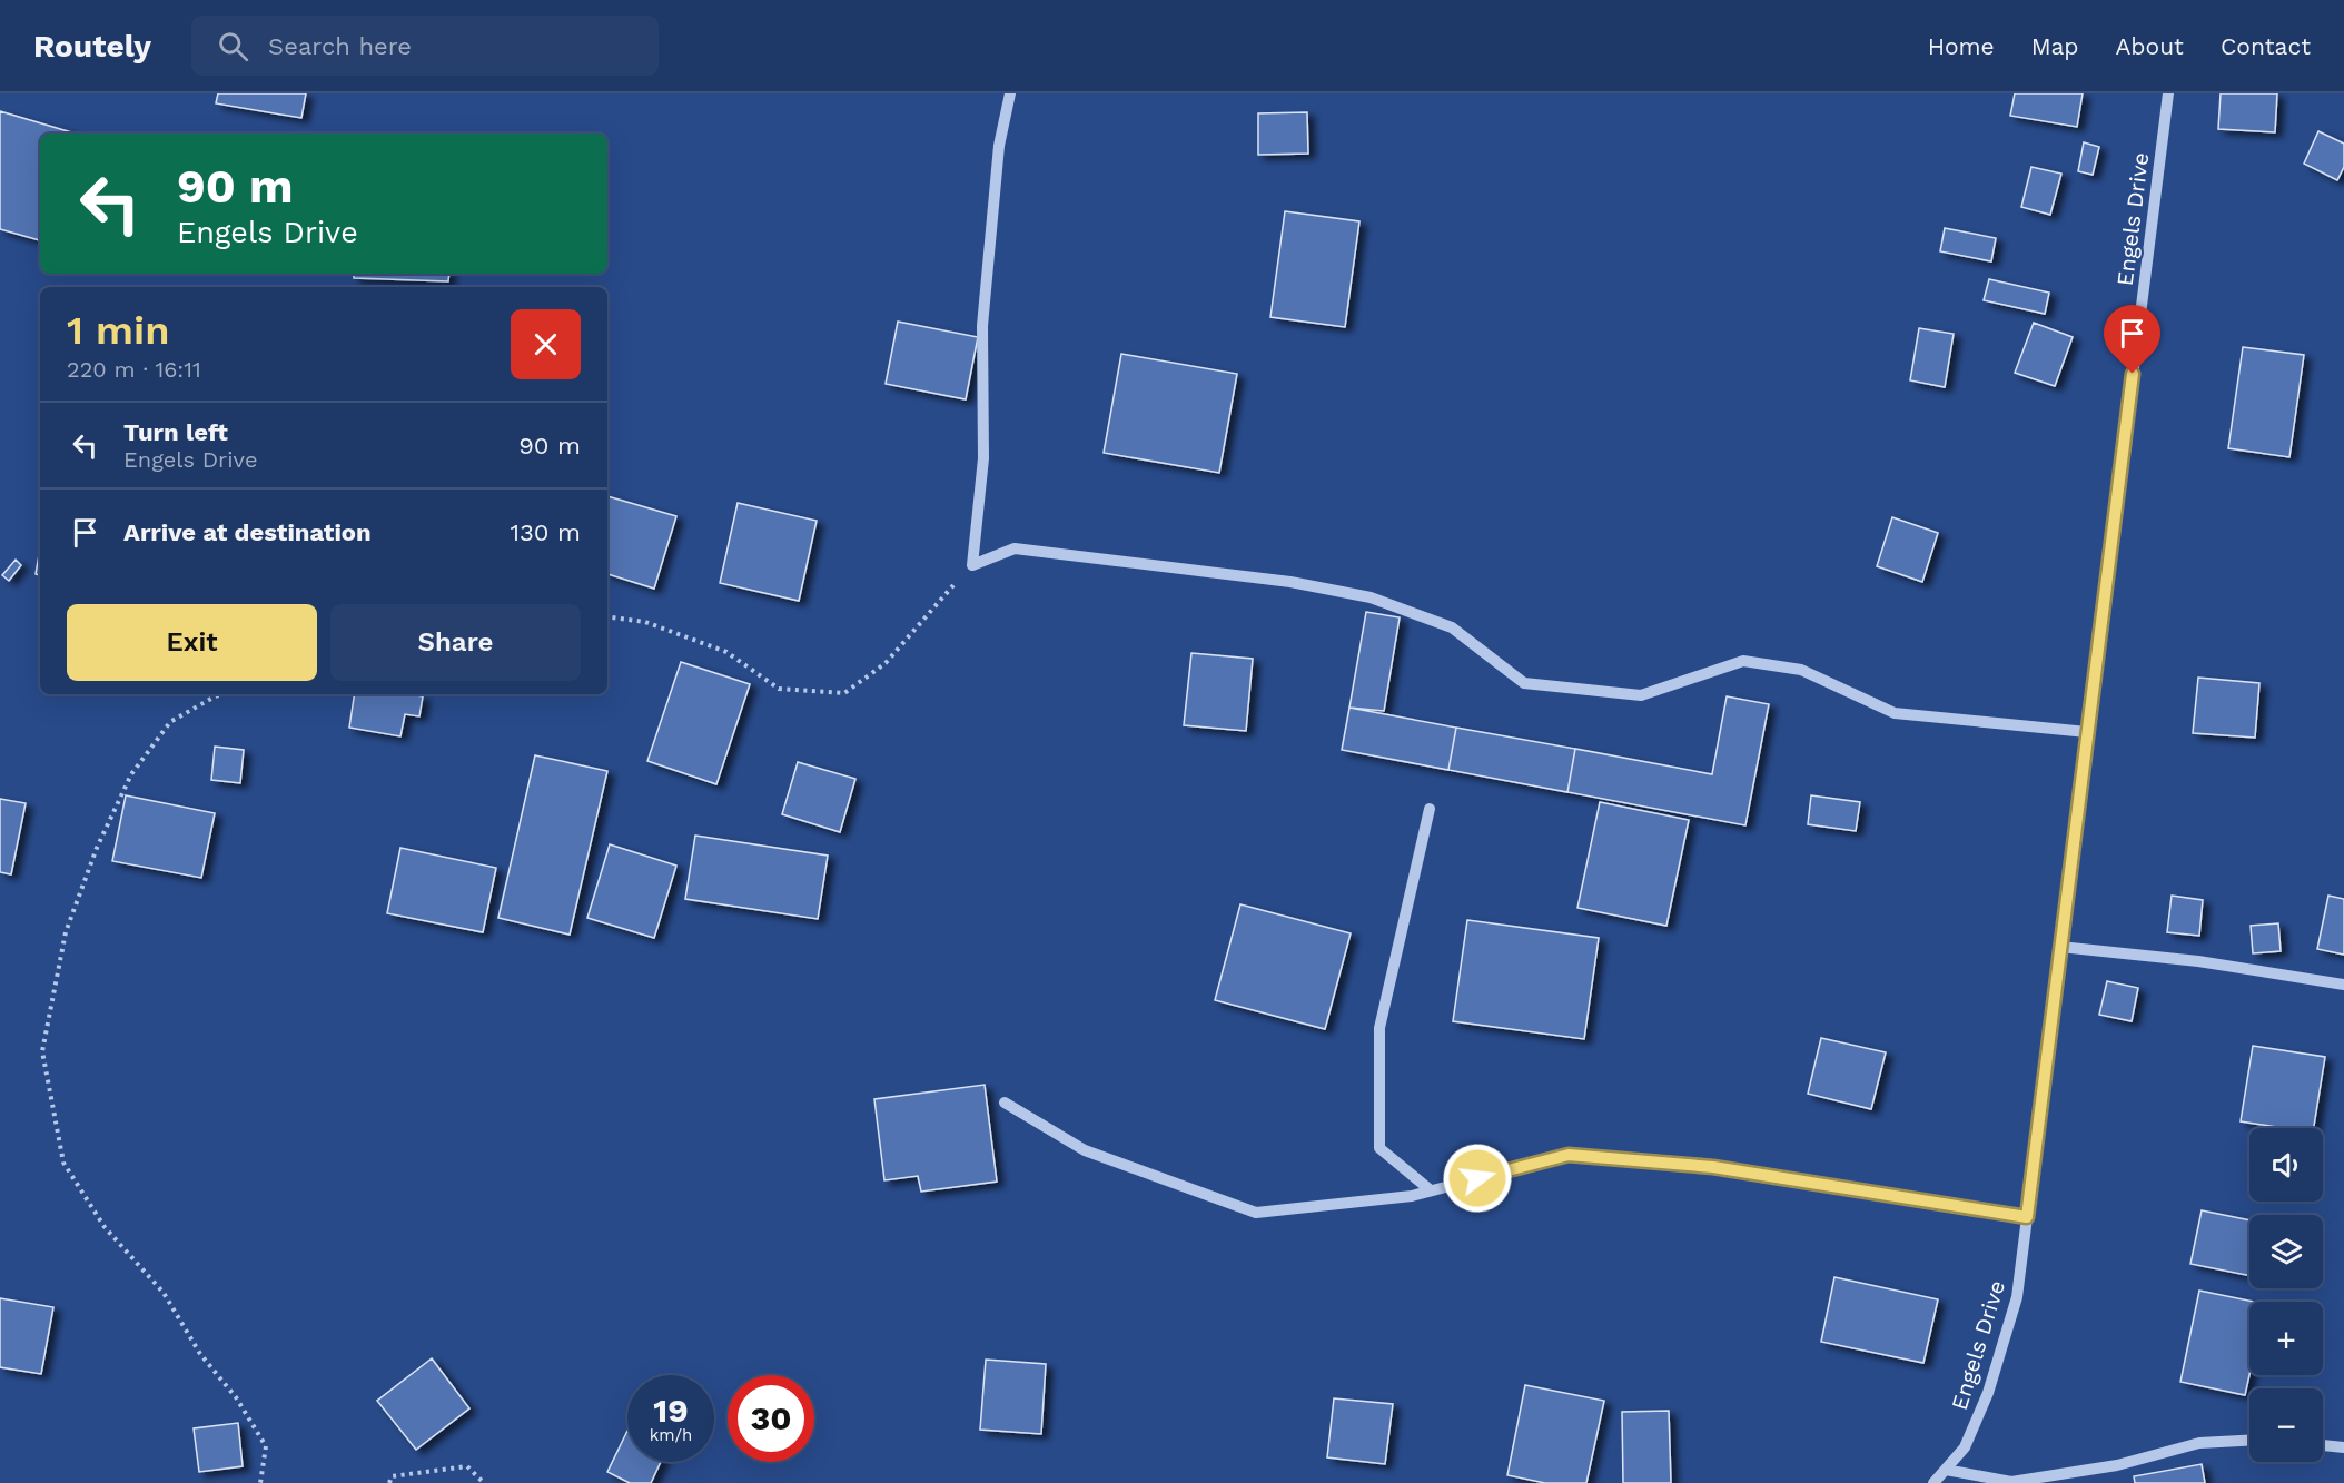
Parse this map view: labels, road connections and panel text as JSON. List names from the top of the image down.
{
  "streets": {
    "street": ["Engels Drive"]
  },
  "page": {
    "header": "Routely",
    "search": "Search here",
    "nav": [
      "Home",
      "Map",
      "About",
      "Contact"
    ],
    "turn": ["90 m", "Engels Drive"],
    "heading": ["1 min", "220 m · 16:11"],
    "list": [
      {
        "name": "Turn left",
        "note": "Engels Drive",
        "value": "90 m"
      },
      {
        "name": "Arrive at destination",
        "value": "130 m"
      }
    ],
    "buttons": ["Exit", "Share"],
    "map_buttons": ["+", "−"],
    "speed": "19 km/h",
    "limit": "30"
  }
}
